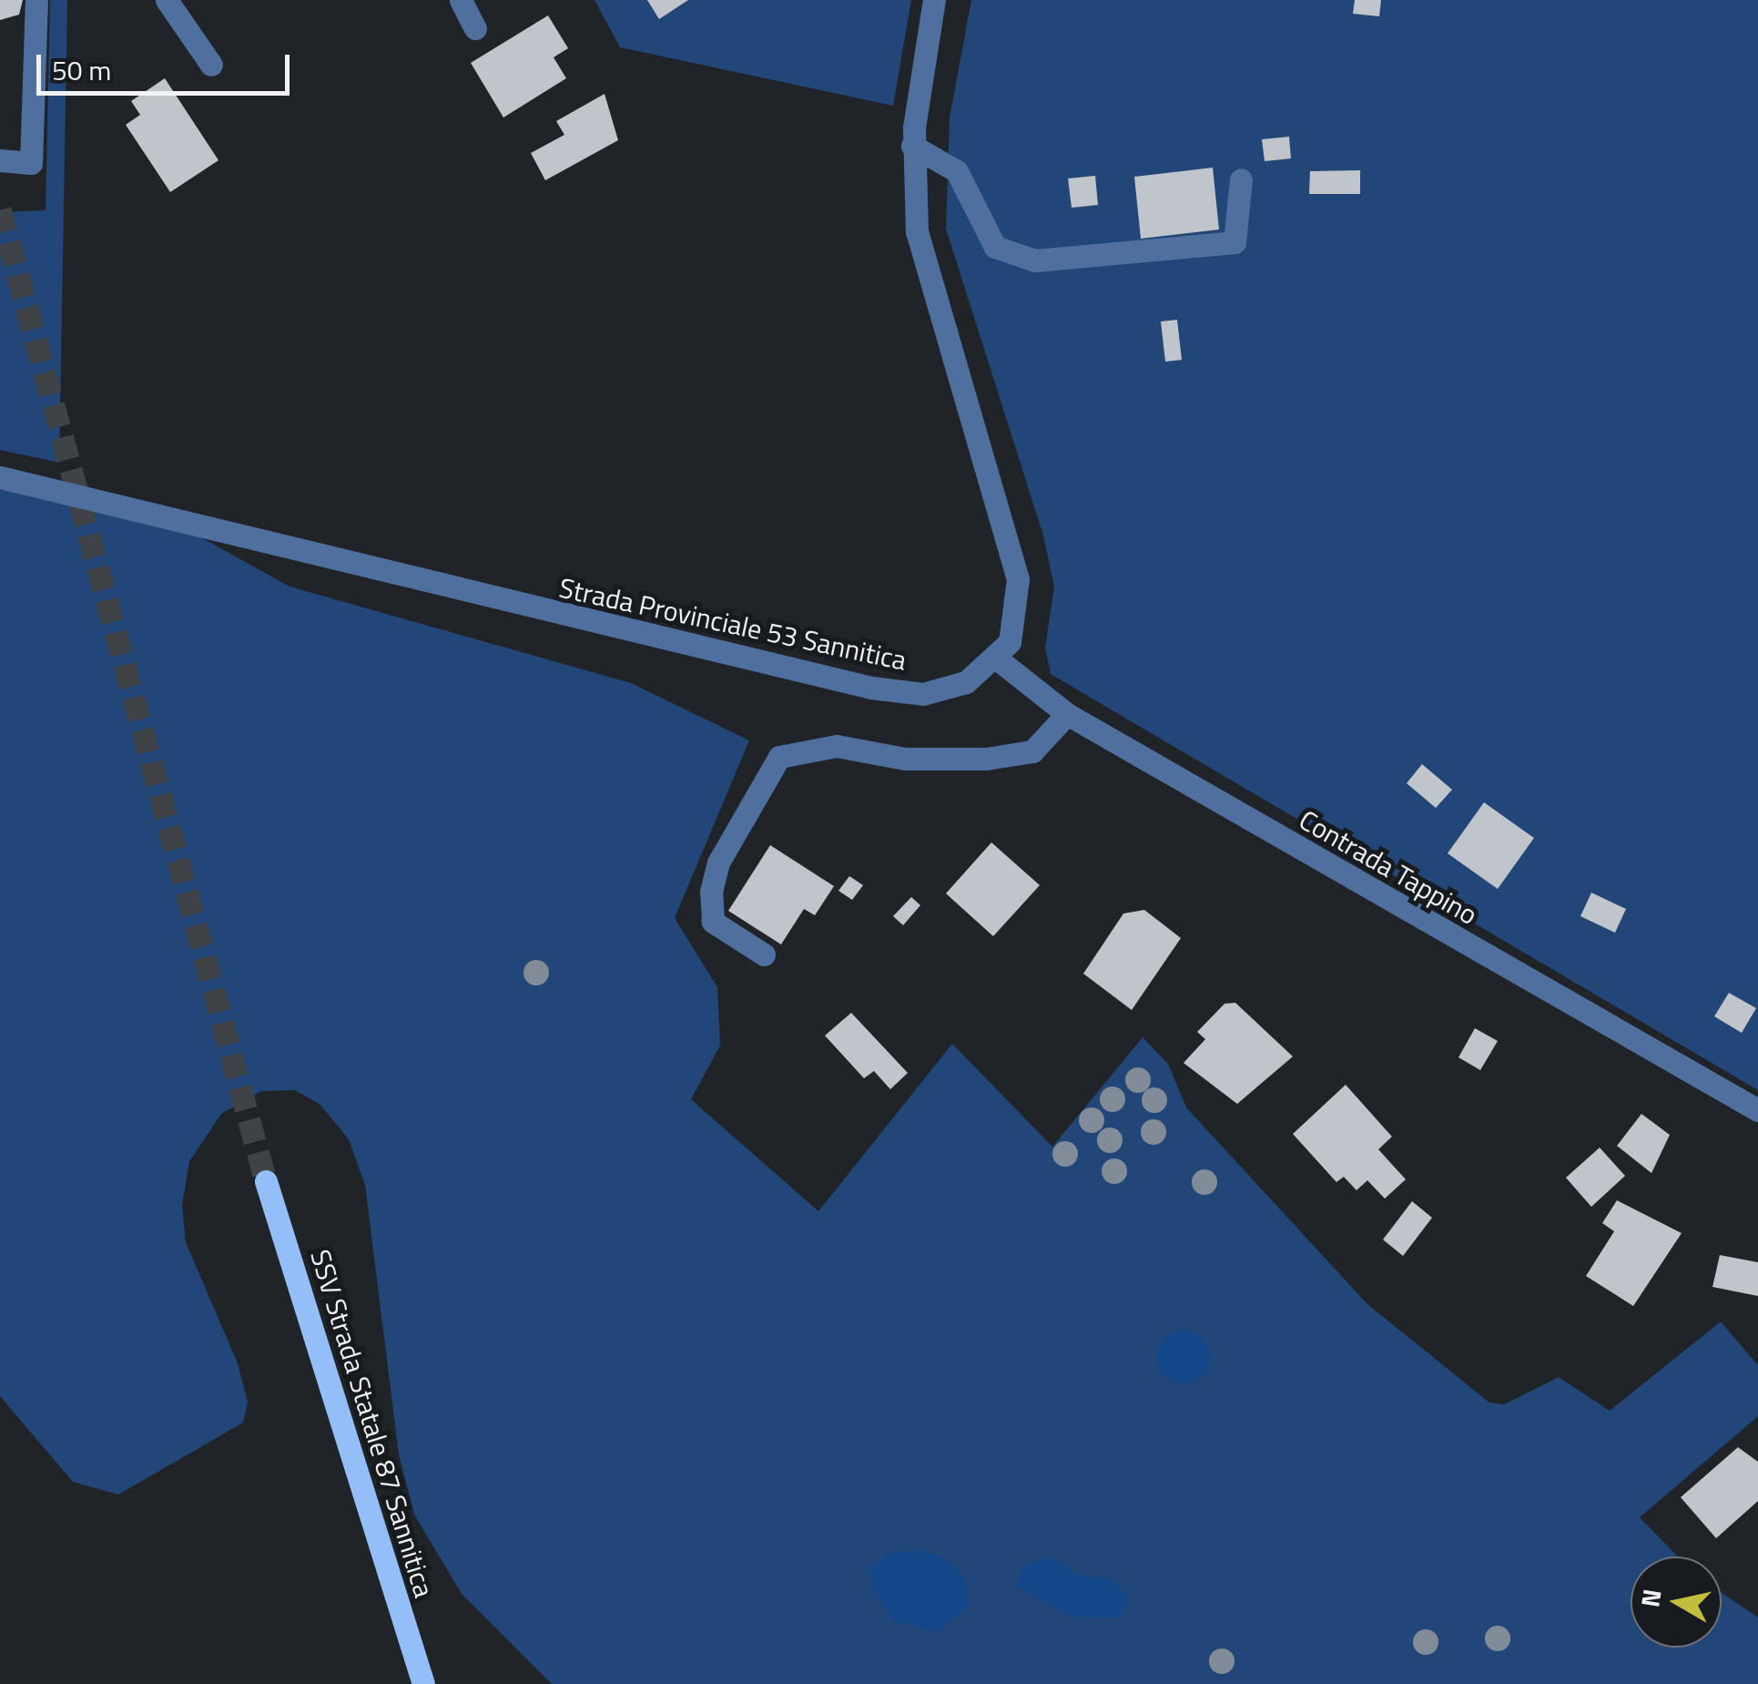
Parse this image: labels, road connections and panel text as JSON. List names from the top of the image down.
{
  "streets": {
    "main road": ["SSV Strada Statale 87 Sannitica"],
    "street": ["Strada Provinciale 53 Sannitica", "Contrada Tappino"]
  },
  "crossings": [
    ["Strada Provinciale 53 Sannitica", "Contrada Tappino"]
  ],
  "scale_bar": "50 m",
  "north": "left"
}
